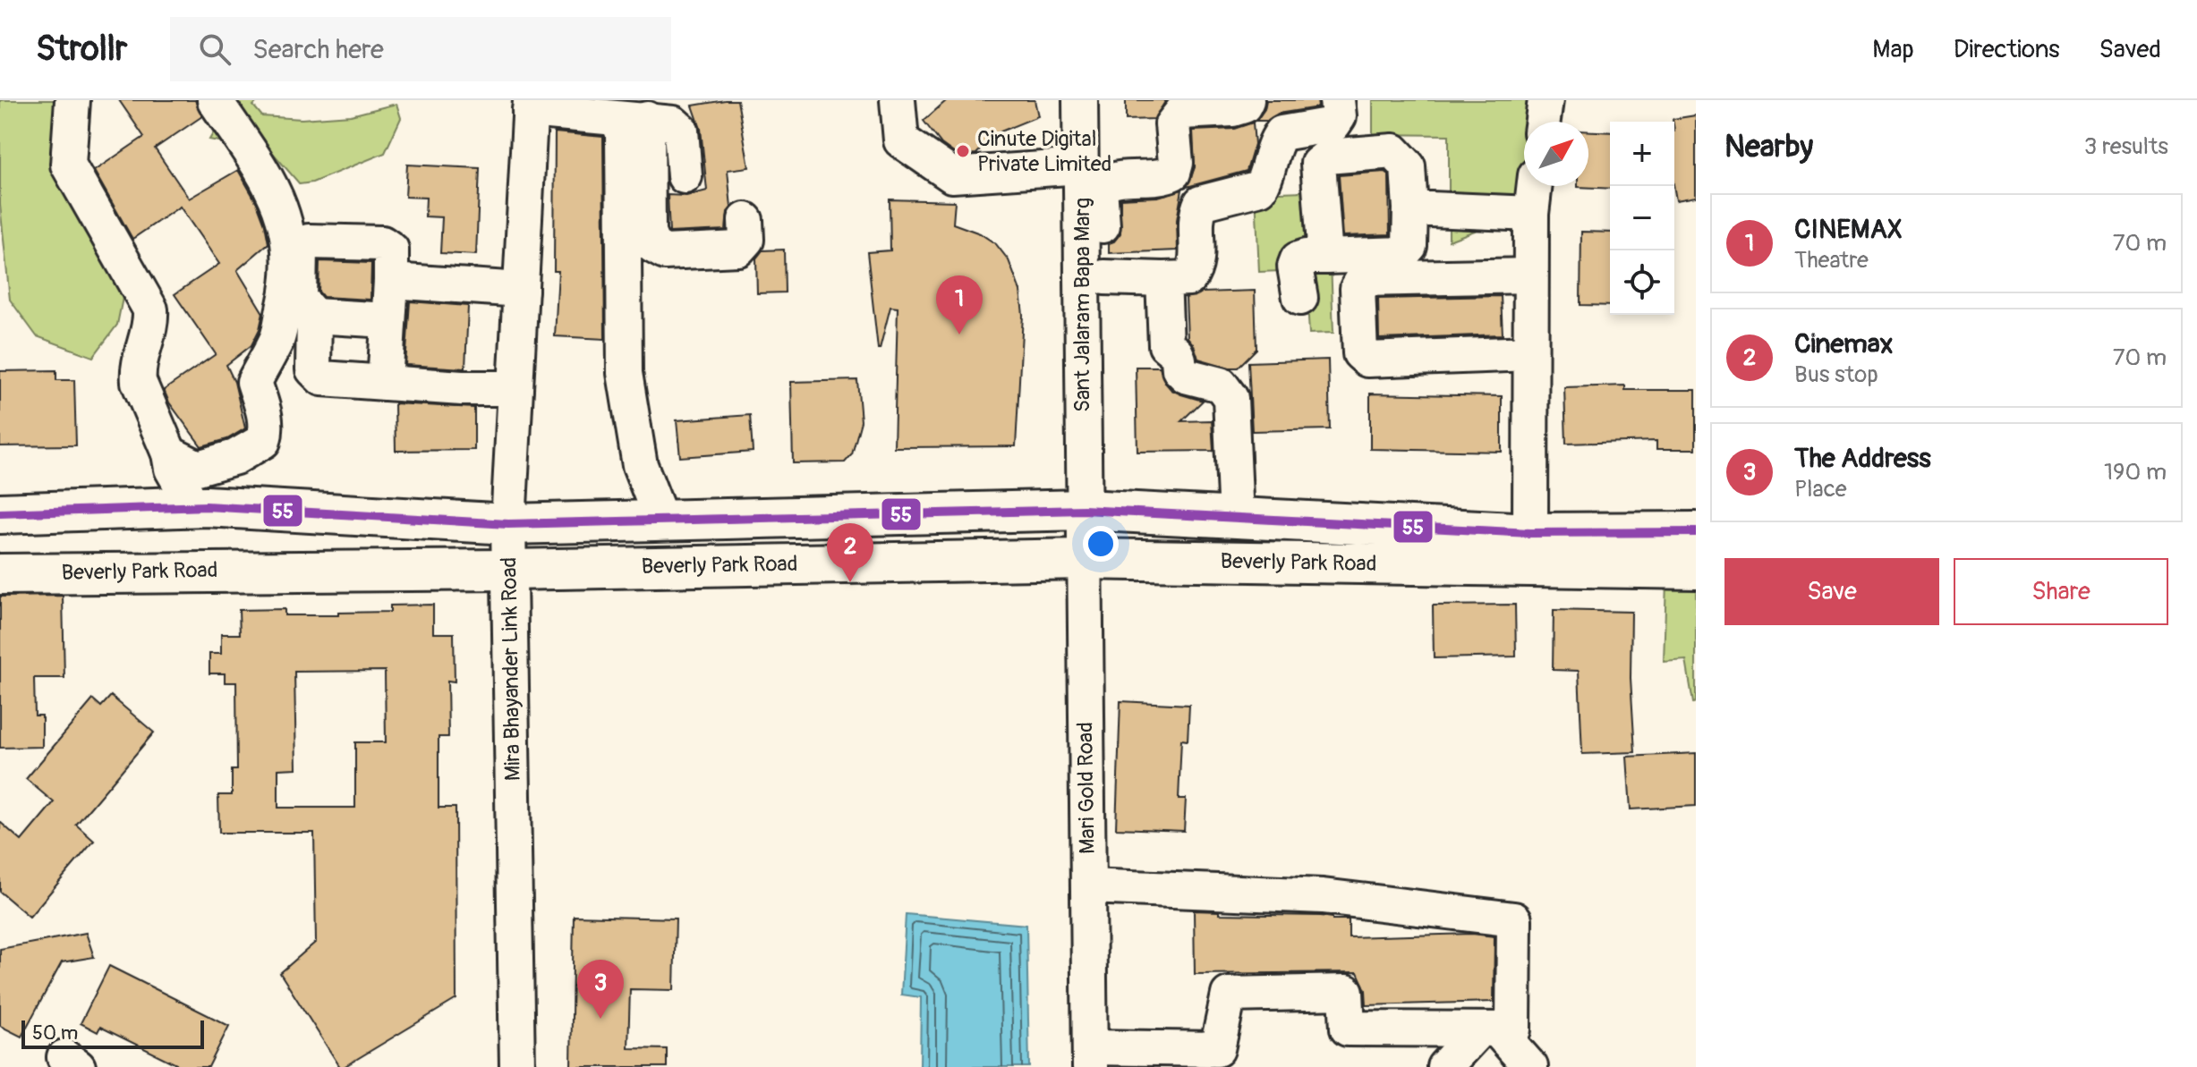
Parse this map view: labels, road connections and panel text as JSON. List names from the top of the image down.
{
  "streets": {
    "main road": ["Beverly Park Road"],
    "street": ["Sant Jalaram Bapa Marg", "Mira Bhayander Link Road", "Mari Gold Road"]
  },
  "crossings": [
    ["Sant Jalaram Bapa Marg", "Beverly Park Road"],
    ["Sant Jalaram Bapa Marg", "Mari Gold Road"],
    ["Beverly Park Road", "Mira Bhayander Link Road"],
    ["Beverly Park Road", "Mari Gold Road"]
  ],
  "places": ["Cinute Digital Private Limited"],
  "lines": ["transit line 55"],
  "scale_bar": "50 m",
  "north": "top right",
  "page": {
    "header": "Strollr",
    "search": "Search here",
    "nav": ["Map", "Directions", "Saved"],
    "heading": ["Nearby", "3 results"],
    "map_buttons": ["+", "−"],
    "list": [
      {
        "mark": "1",
        "name": "CINEMAX",
        "note": "Theatre",
        "value": "70 m"
      },
      {
        "mark": "2",
        "name": "Cinemax",
        "note": "Bus stop",
        "value": "70 m"
      },
      {
        "mark": "3",
        "name": "The Address",
        "note": "Place",
        "value": "190 m"
      }
    ],
    "pins": ["1", "2", "3"],
    "buttons": ["Save", "Share"],
    "scale": "50 m"
  }
}
